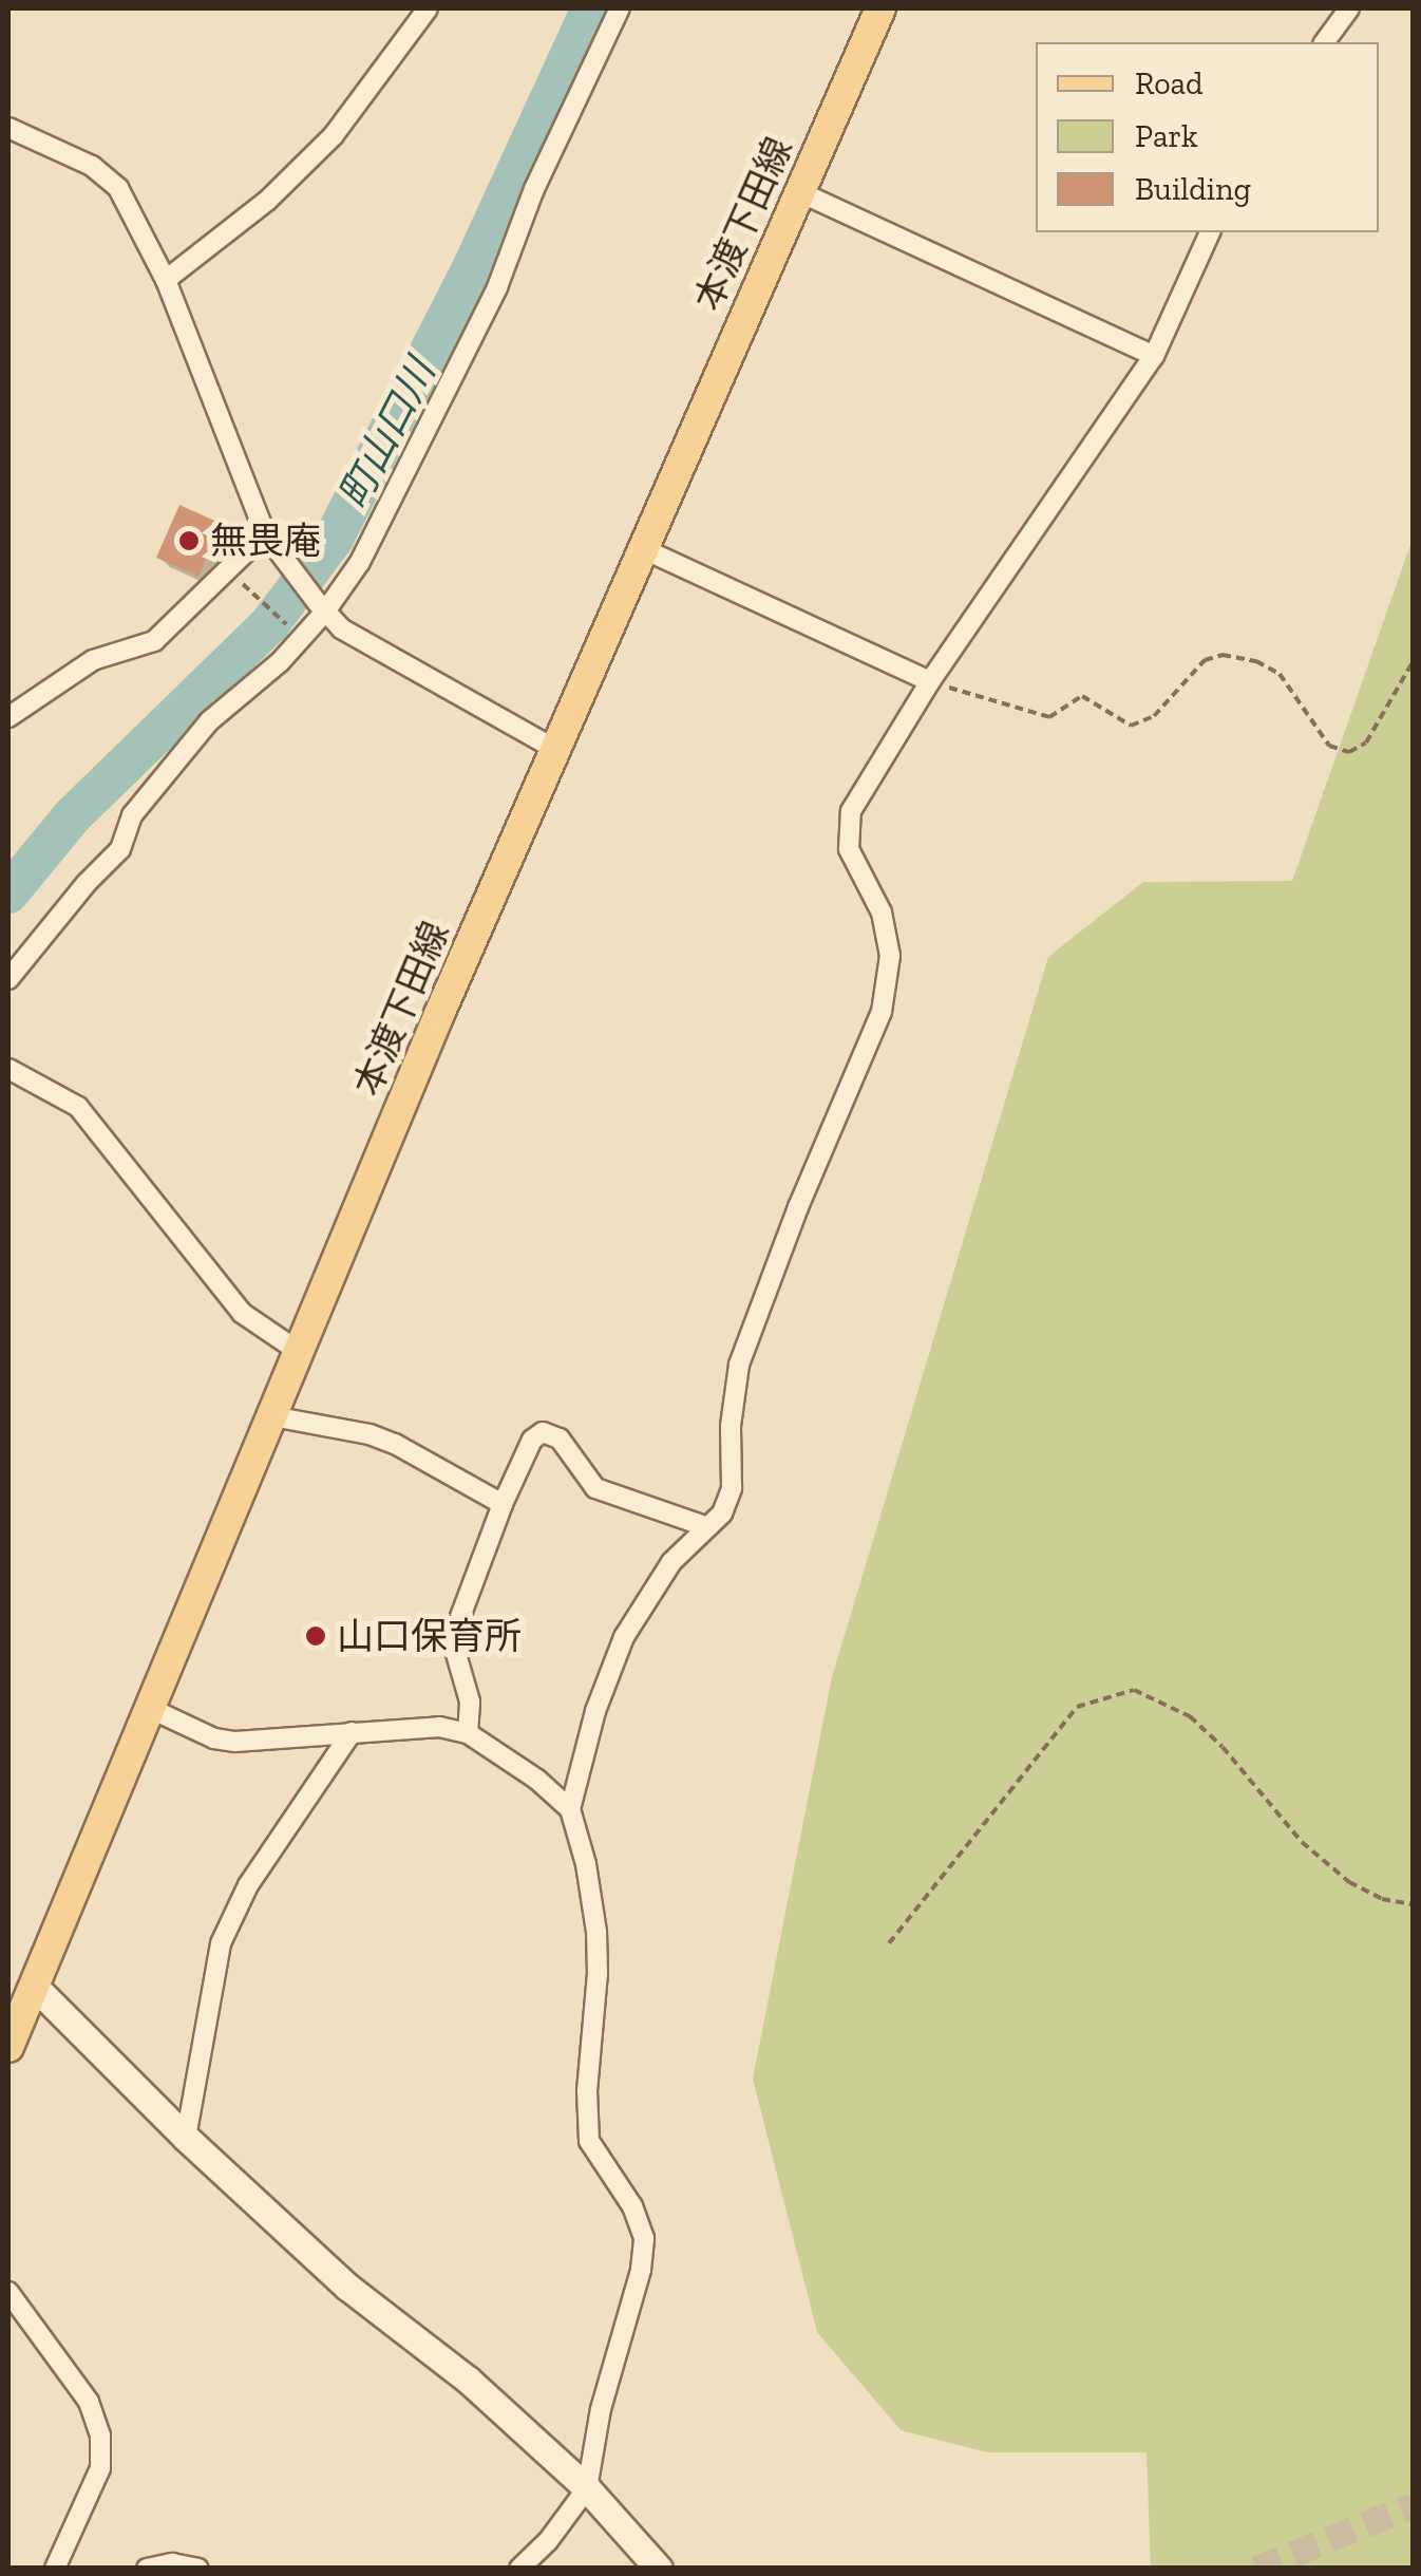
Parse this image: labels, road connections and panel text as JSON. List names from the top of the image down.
{
  "streets": {
    "main road": ["本渡下田線"]
  },
  "water": ["町山口川"],
  "places": ["無畏庵", "山口保育所"],
  "legend": ["Road", "Park", "Building"]
}
